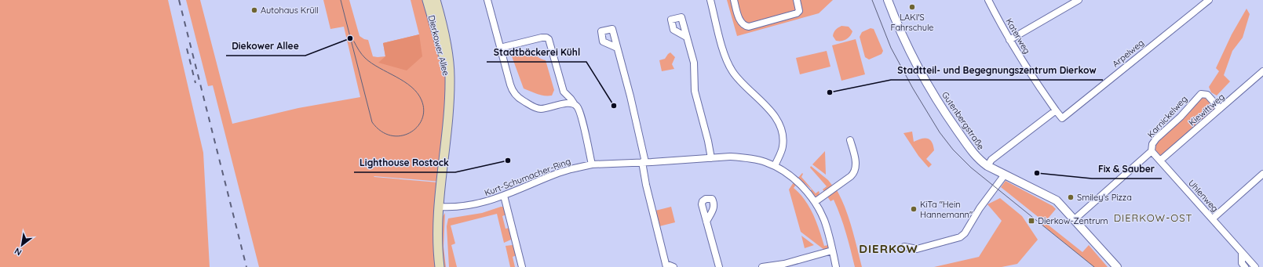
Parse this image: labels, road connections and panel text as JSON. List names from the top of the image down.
{
  "streets": {
    "main road": ["Dierkower Allee"],
    "street": [
      "Katerweg",
      "Arpelweg",
      "Kiewittweg",
      "Karnickelweg",
      "Gutenbergstraße",
      "Kurt-Schumacher-Ring",
      "Uhlenweg"
    ]
  },
  "crossings": [
    ["Katerweg", "Arpelweg"],
    ["Dierkower Allee", "Kurt-Schumacher-Ring"],
    ["Kiewittweg", "Karnickelweg"],
    ["Kiewittweg", "Uhlenweg"],
    ["Karnickelweg", "Gutenbergstraße"],
    ["Karnickelweg", "Uhlenweg"]
  ],
  "districts": ["DIERKOW-OST", "DIERKOW"],
  "places": {
    "other": [
      "LAKI'S Fahrschule",
      "Autohaus Krüll",
      "Diekower Allee",
      "Stadtteil- und Begegnungszentrum Dierkow",
      "Stadtbäckerei Kühl",
      "Lighthouse Rostock",
      "Fix & Sauber",
      "Smiley's Pizza",
      "KiTa \"Hein Hannemann\""
    ],
    "transit": ["Dierkow-Zentrum"]
  },
  "north": "bottom left"
}
